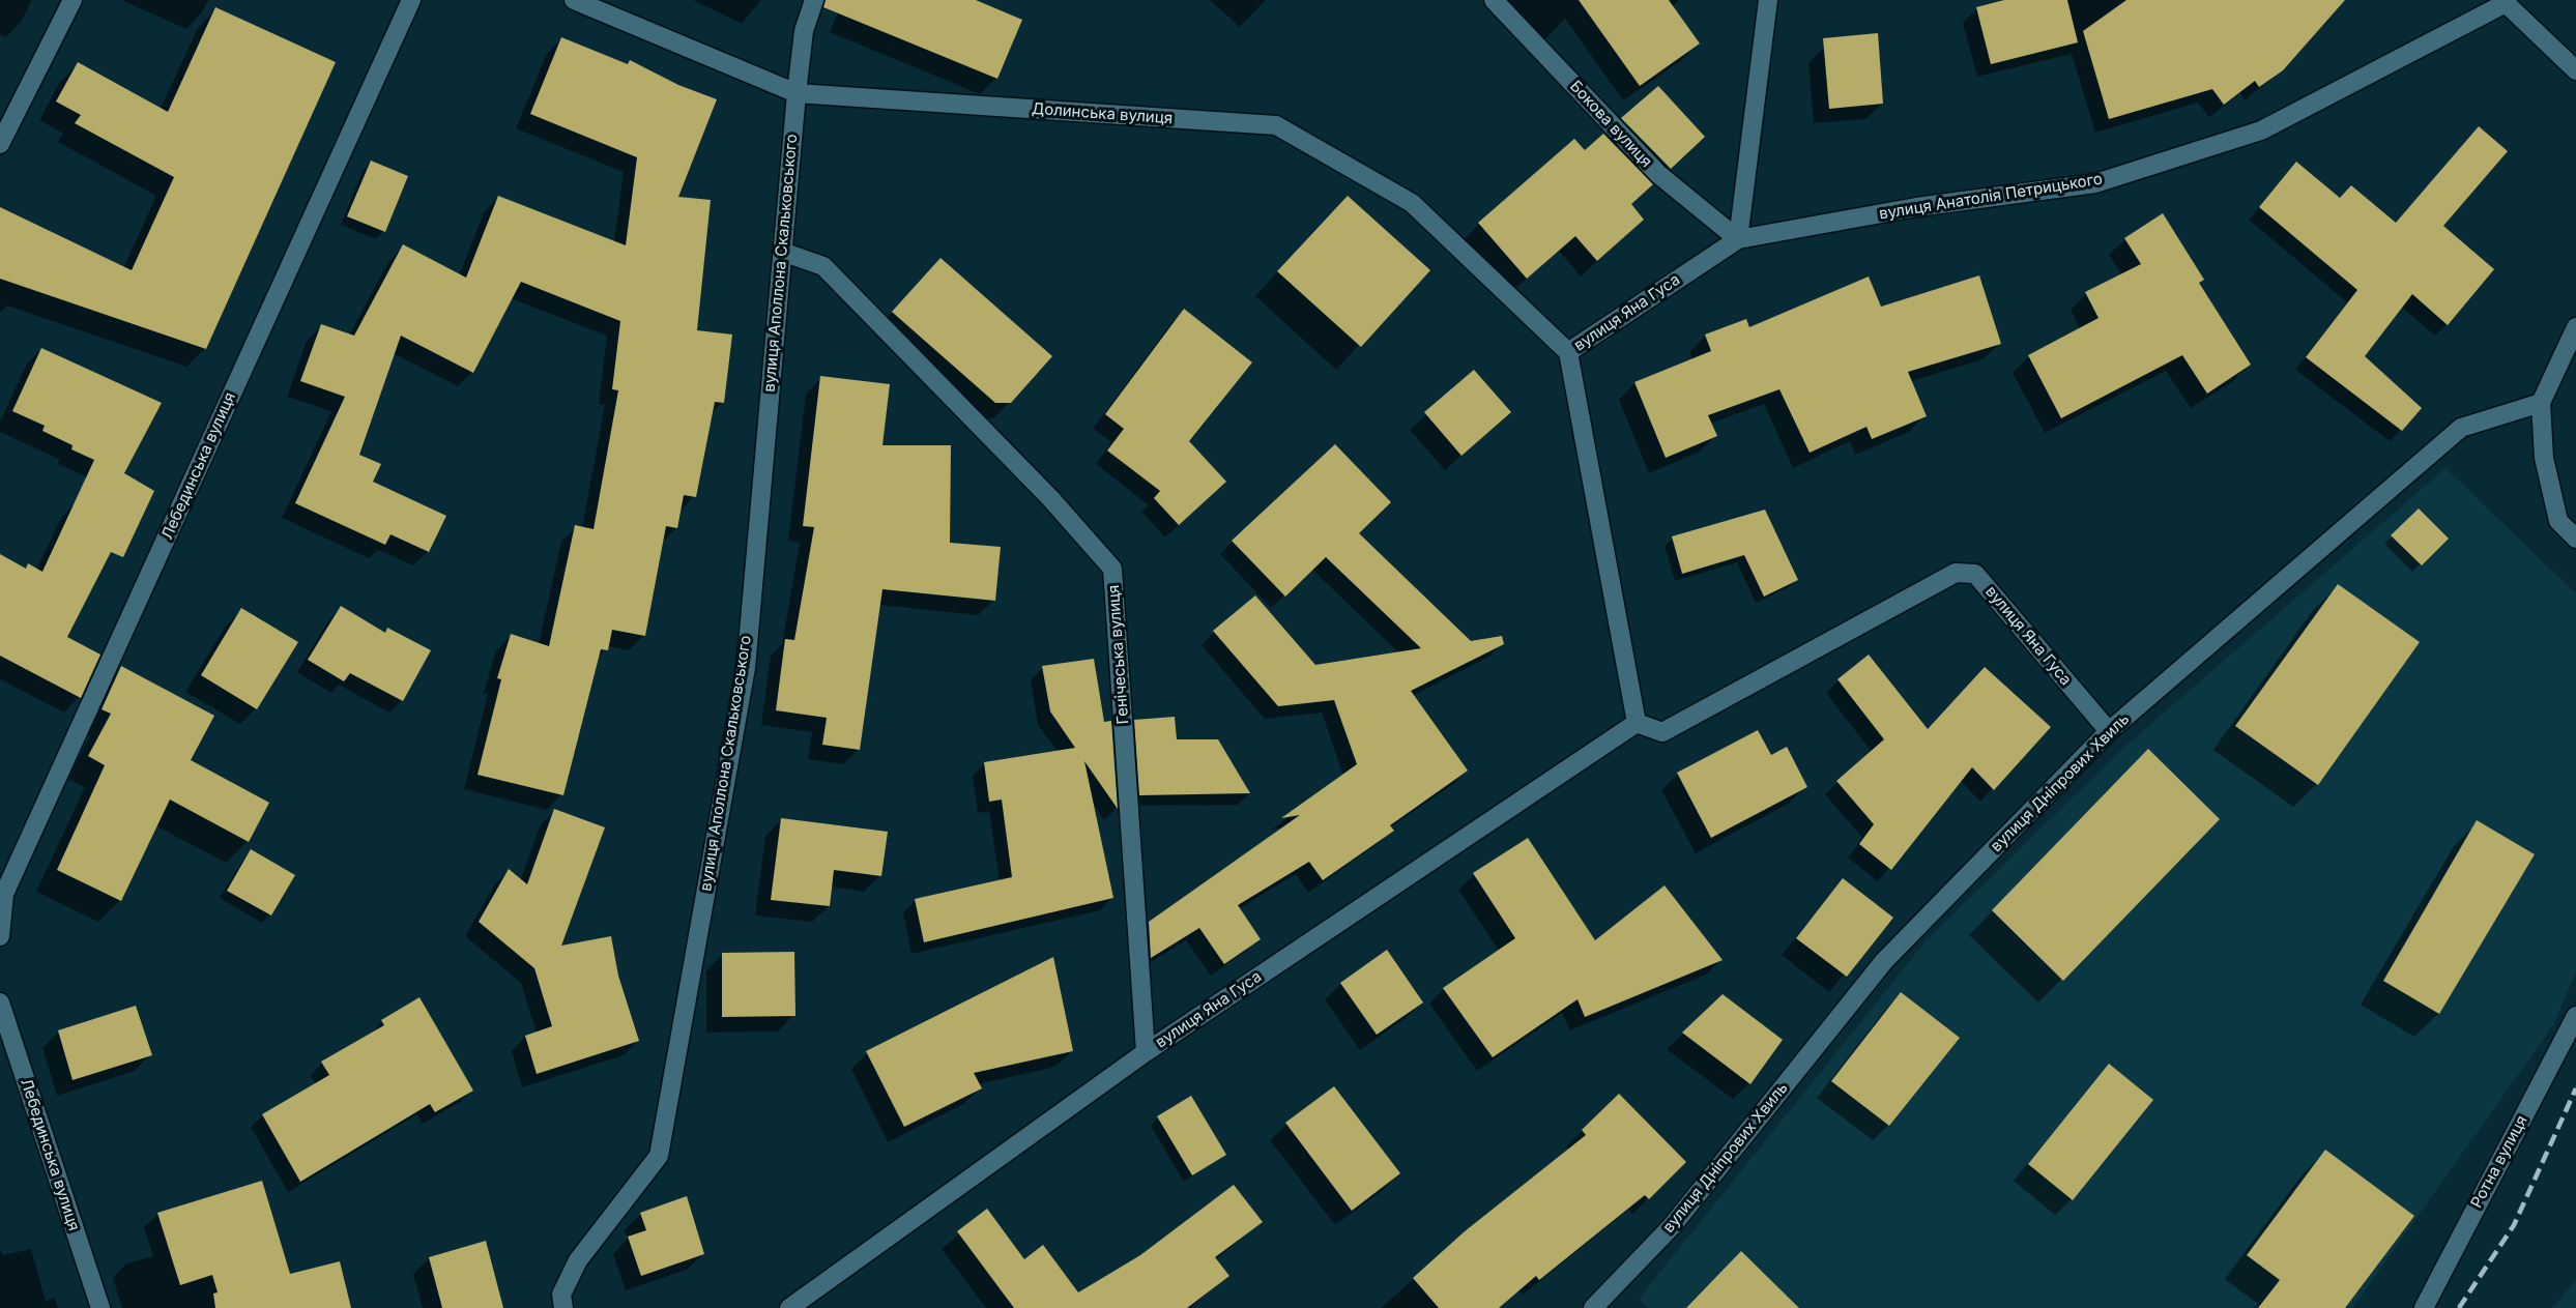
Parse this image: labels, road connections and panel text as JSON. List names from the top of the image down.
{
  "streets": {
    "street": [
      "Долинська вулиця",
      "Бокова вулиця",
      "вулиця Анатолія Петрицького",
      "вулиця Аполлона Скальковського",
      "вулиця Яна Гуса",
      "Лебединська вулиця",
      "Генічеська вулиця",
      "вулиця Дніпрових Хвиль",
      "Ротна вулиця"
    ]
  },
  "crossings": [
    ["Долинська вулиця", "вулиця Аполлона Скальковського"],
    ["Долинська вулиця", "вулиця Яна Гуса"],
    ["Бокова вулиця", "вулиця Анатолія Петрицького"],
    ["Бокова вулиця", "вулиця Яна Гуса"],
    ["вулиця Анатолія Петрицького", "вулиця Яна Гуса"],
    ["вулиця Аполлона Скальковського", "Генічеська вулиця"],
    ["вулиця Яна Гуса", "Генічеська вулиця"],
    ["вулиця Яна Гуса", "вулиця Дніпрових Хвиль"]
  ]
}
